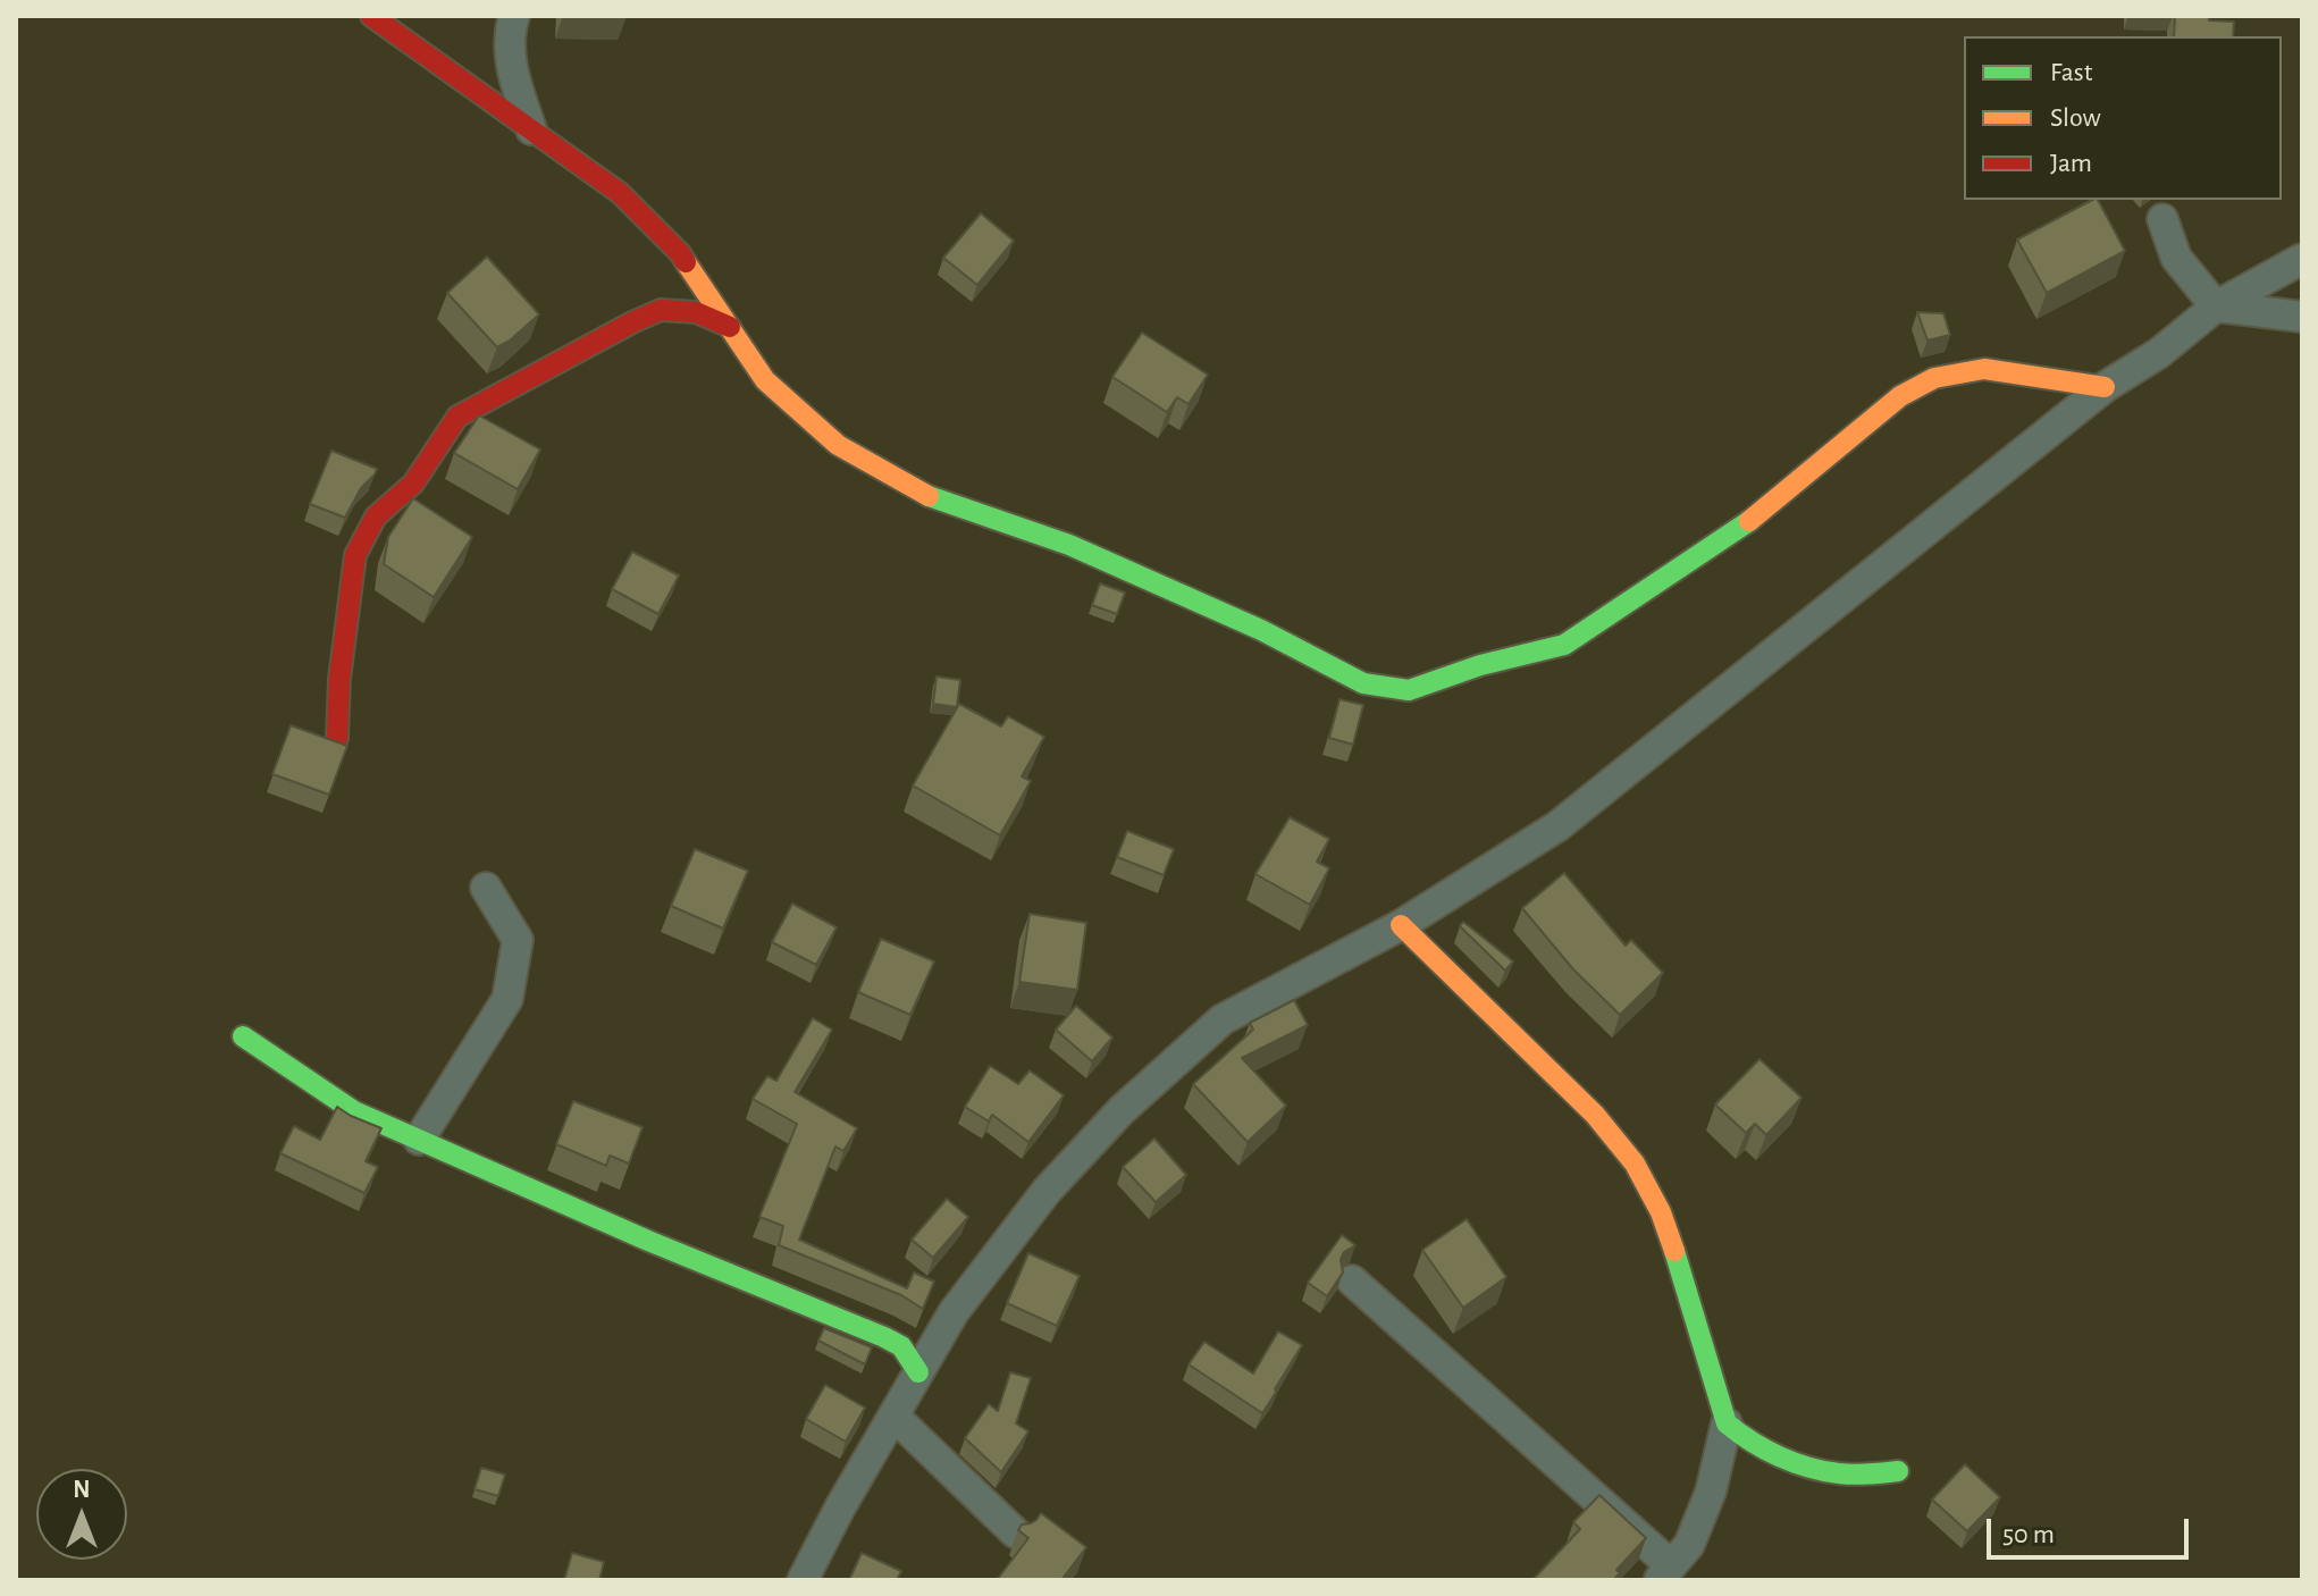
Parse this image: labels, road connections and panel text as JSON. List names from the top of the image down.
{
  "legend": ["Fast", "Slow", "Jam"],
  "scale_bar": "50 m",
  "north": "top"
}
